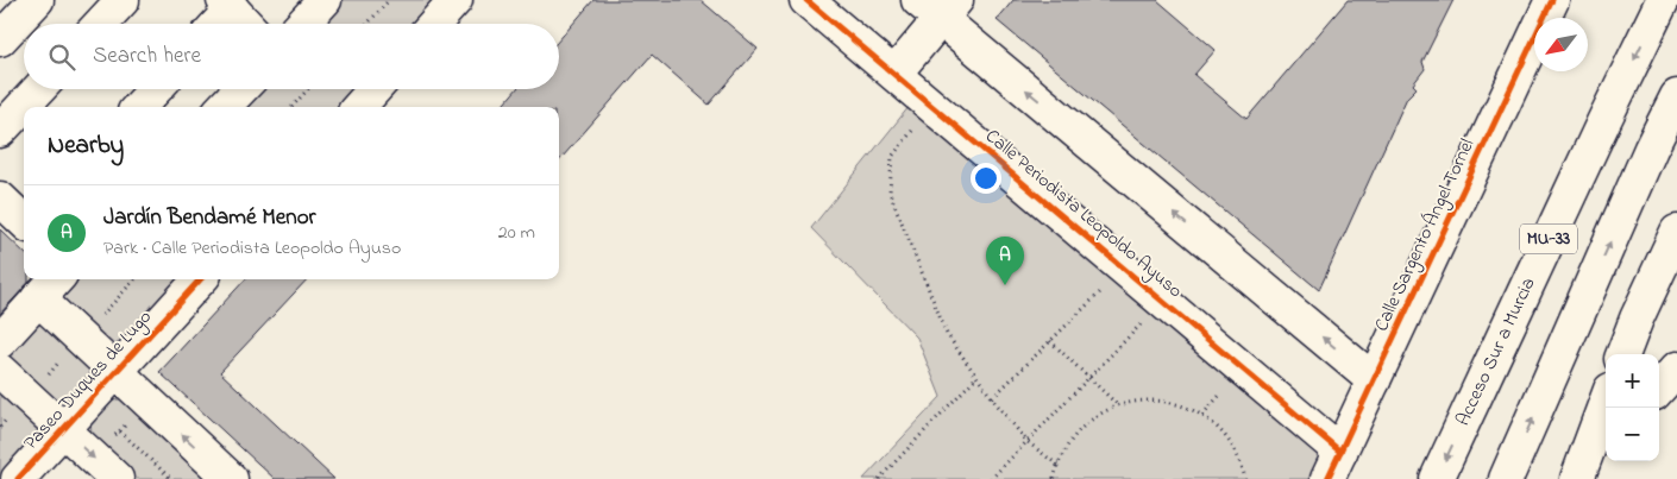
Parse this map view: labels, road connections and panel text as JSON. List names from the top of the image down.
{
  "streets": {
    "main road": [
      "Calle Periodista Leopoldo Ayuso",
      "Calle Sargento Ángel Tornel",
      "MU-33",
      "Acceso Sur a Murcia",
      "Paseo Duques de Lugo"
    ]
  },
  "crossings": [
    ["Calle Periodista Leopoldo Ayuso", "Calle Sargento Ángel Tornel"]
  ],
  "north": "bottom left",
  "page": {
    "search": "Search here",
    "heading": "Nearby",
    "list": [
      {
        "mark": "A",
        "name": "Jardín Bendamé Menor",
        "note": "Park · Calle Periodista Leopoldo Ayuso",
        "value": "20 m"
      }
    ],
    "pins": "A",
    "map_buttons": ["+", "−"]
  }
}
